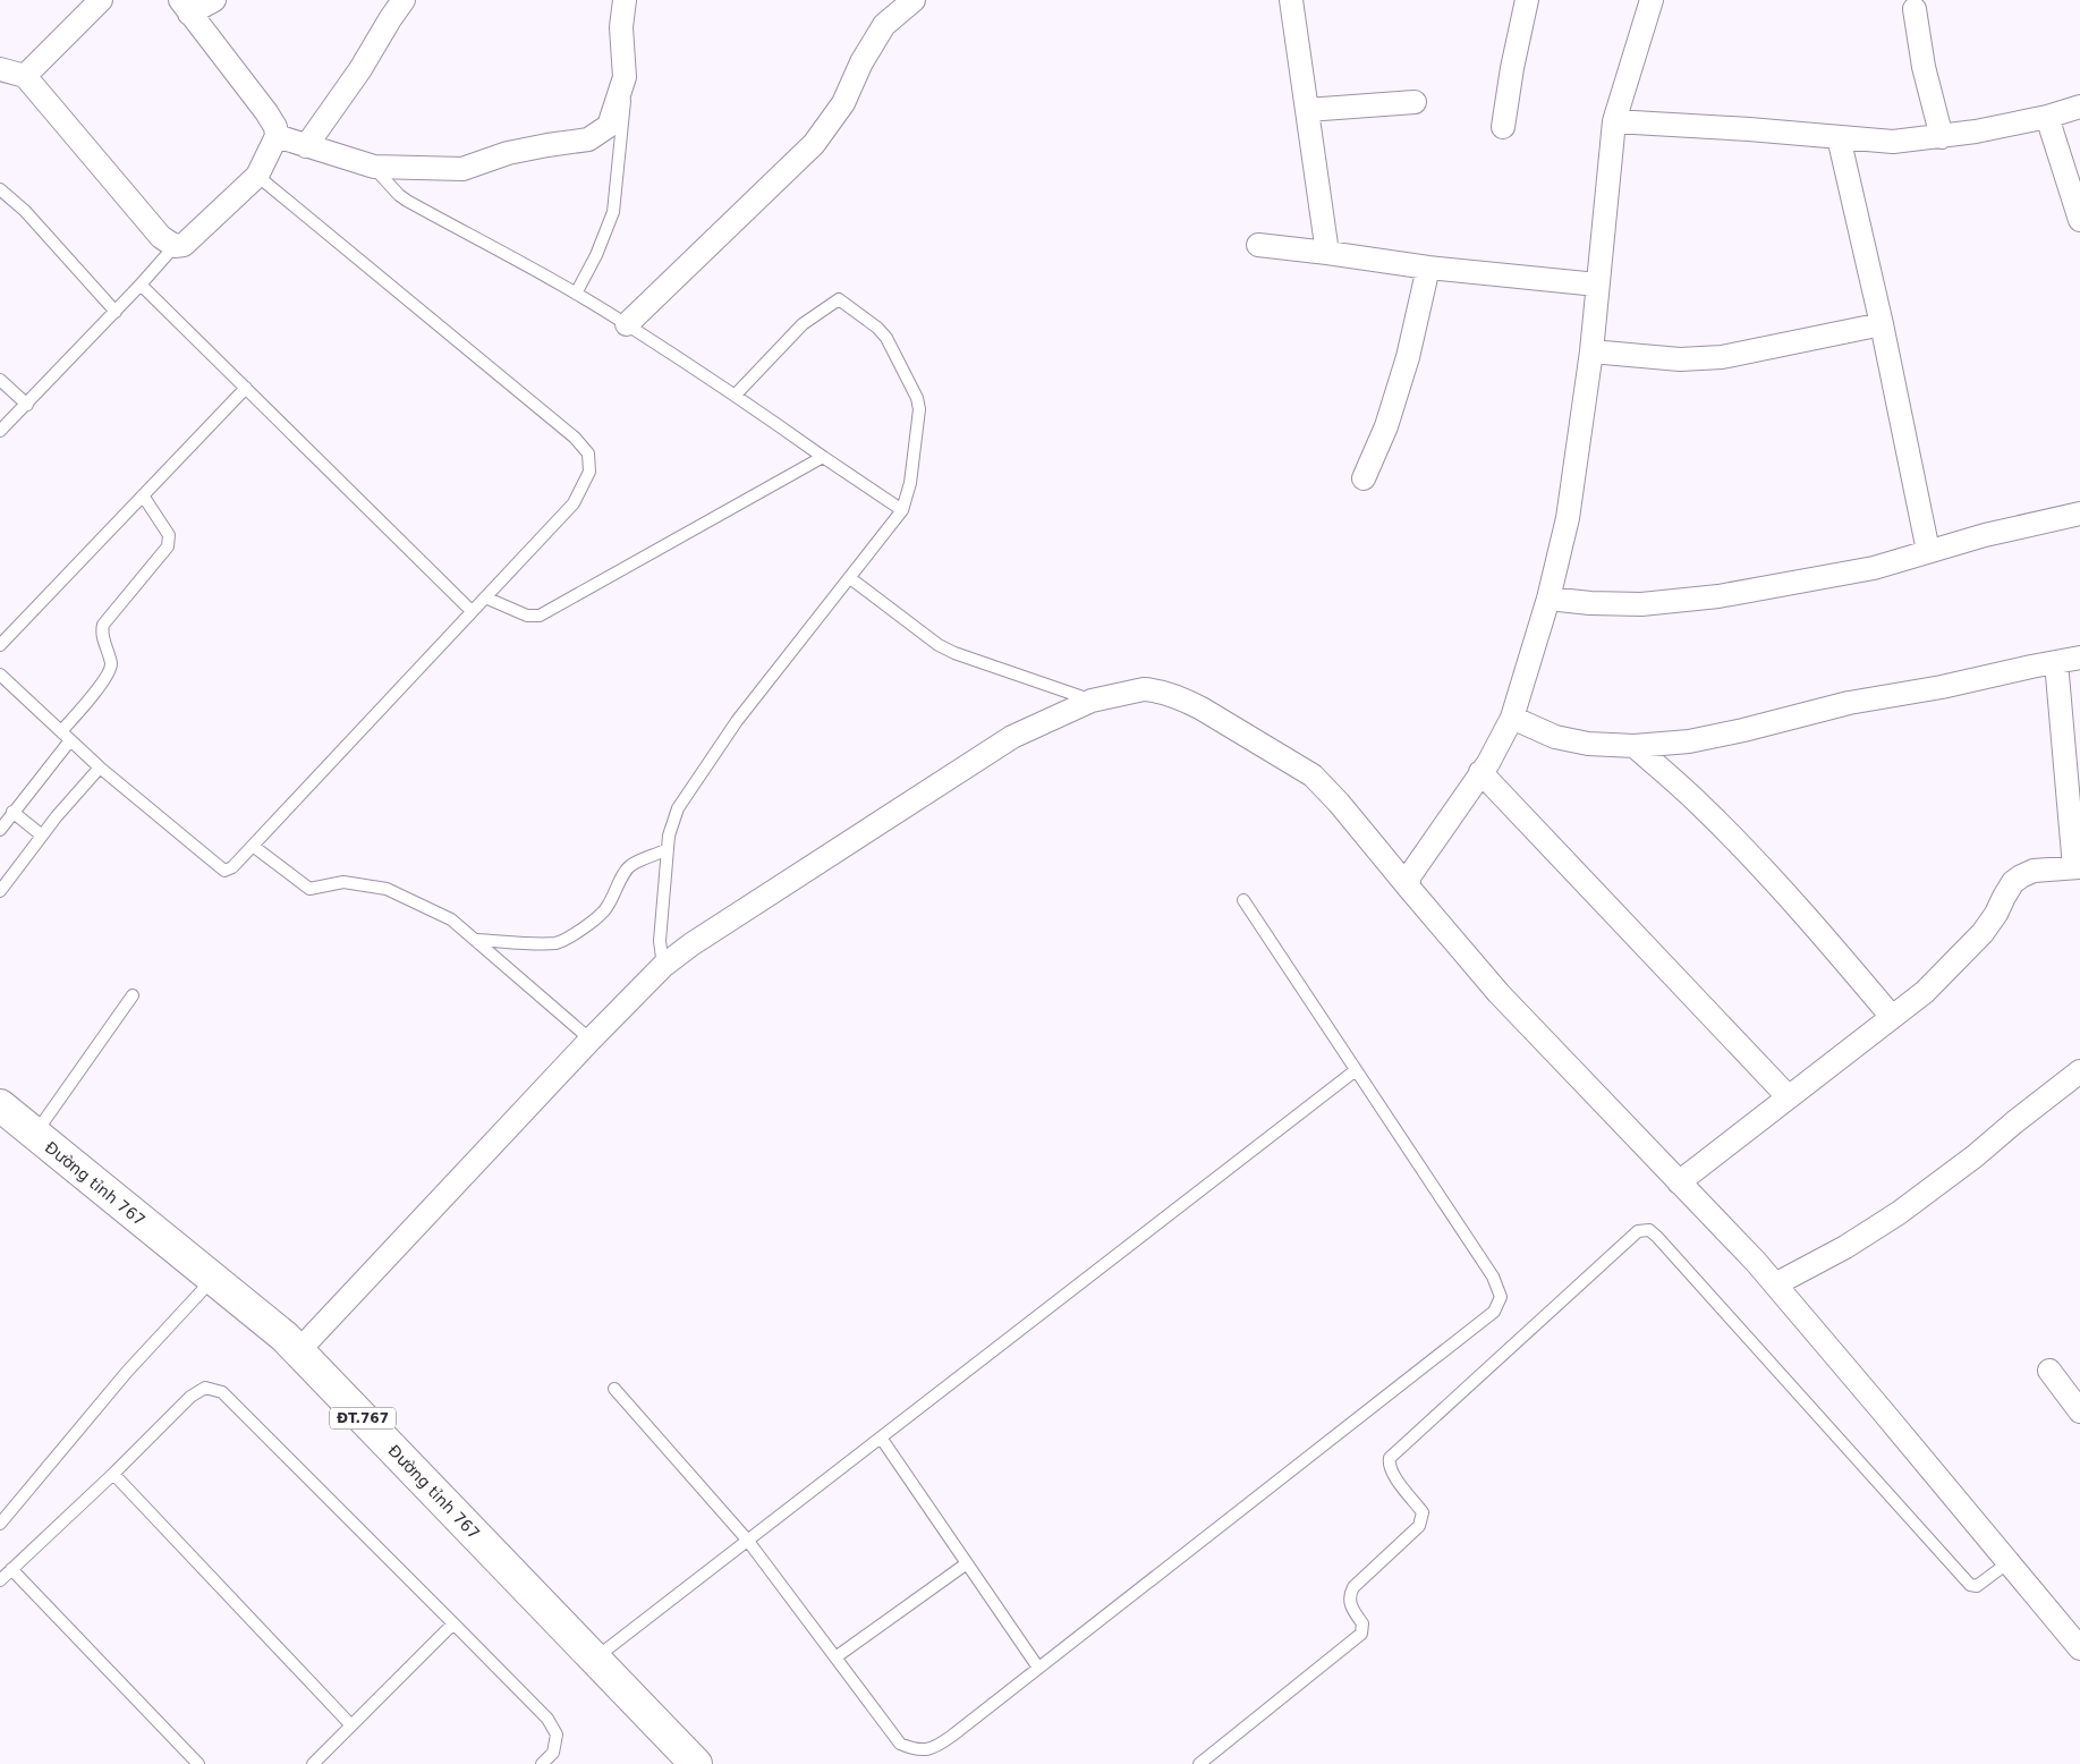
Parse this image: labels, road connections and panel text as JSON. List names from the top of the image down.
{
  "streets": {
    "main road": ["Đường tỉnh 767", "ĐT.767"]
  }
}
